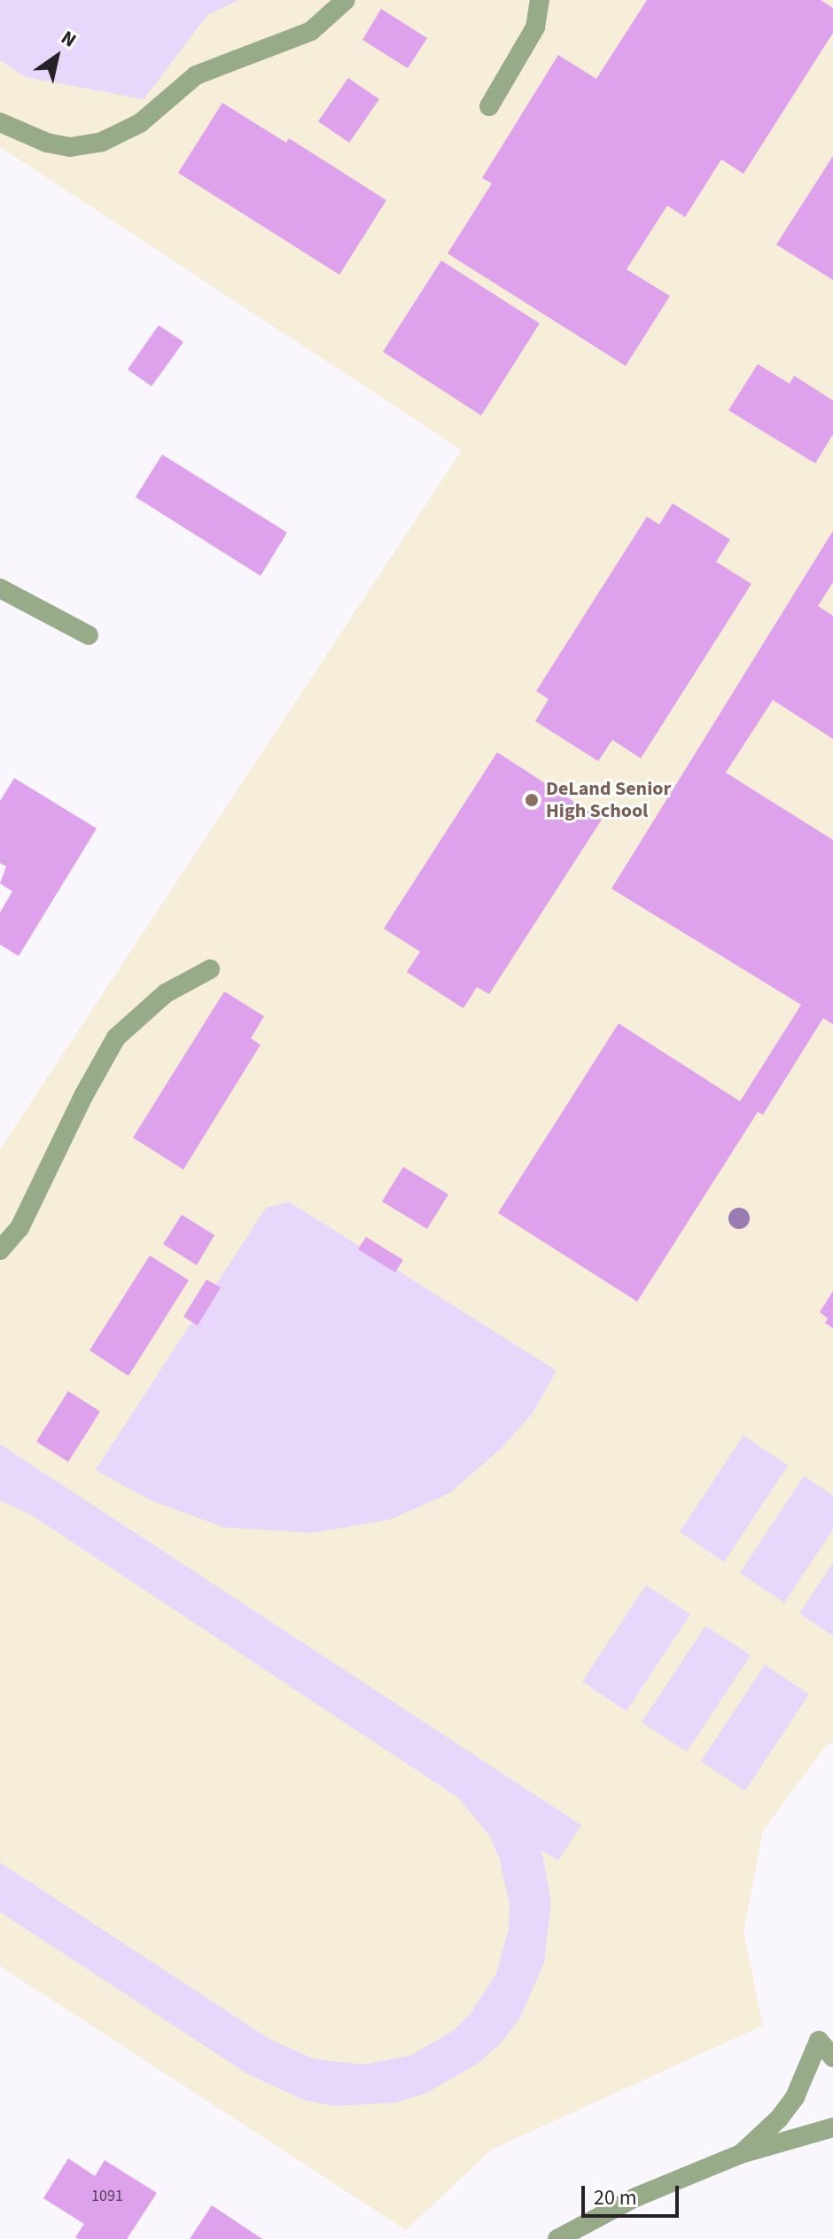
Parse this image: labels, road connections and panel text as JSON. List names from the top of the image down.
{
  "places": ["DeLand Senior High School"],
  "house_numbers": ["1091"],
  "scale_bar": "20 m",
  "north": "top right"
}
